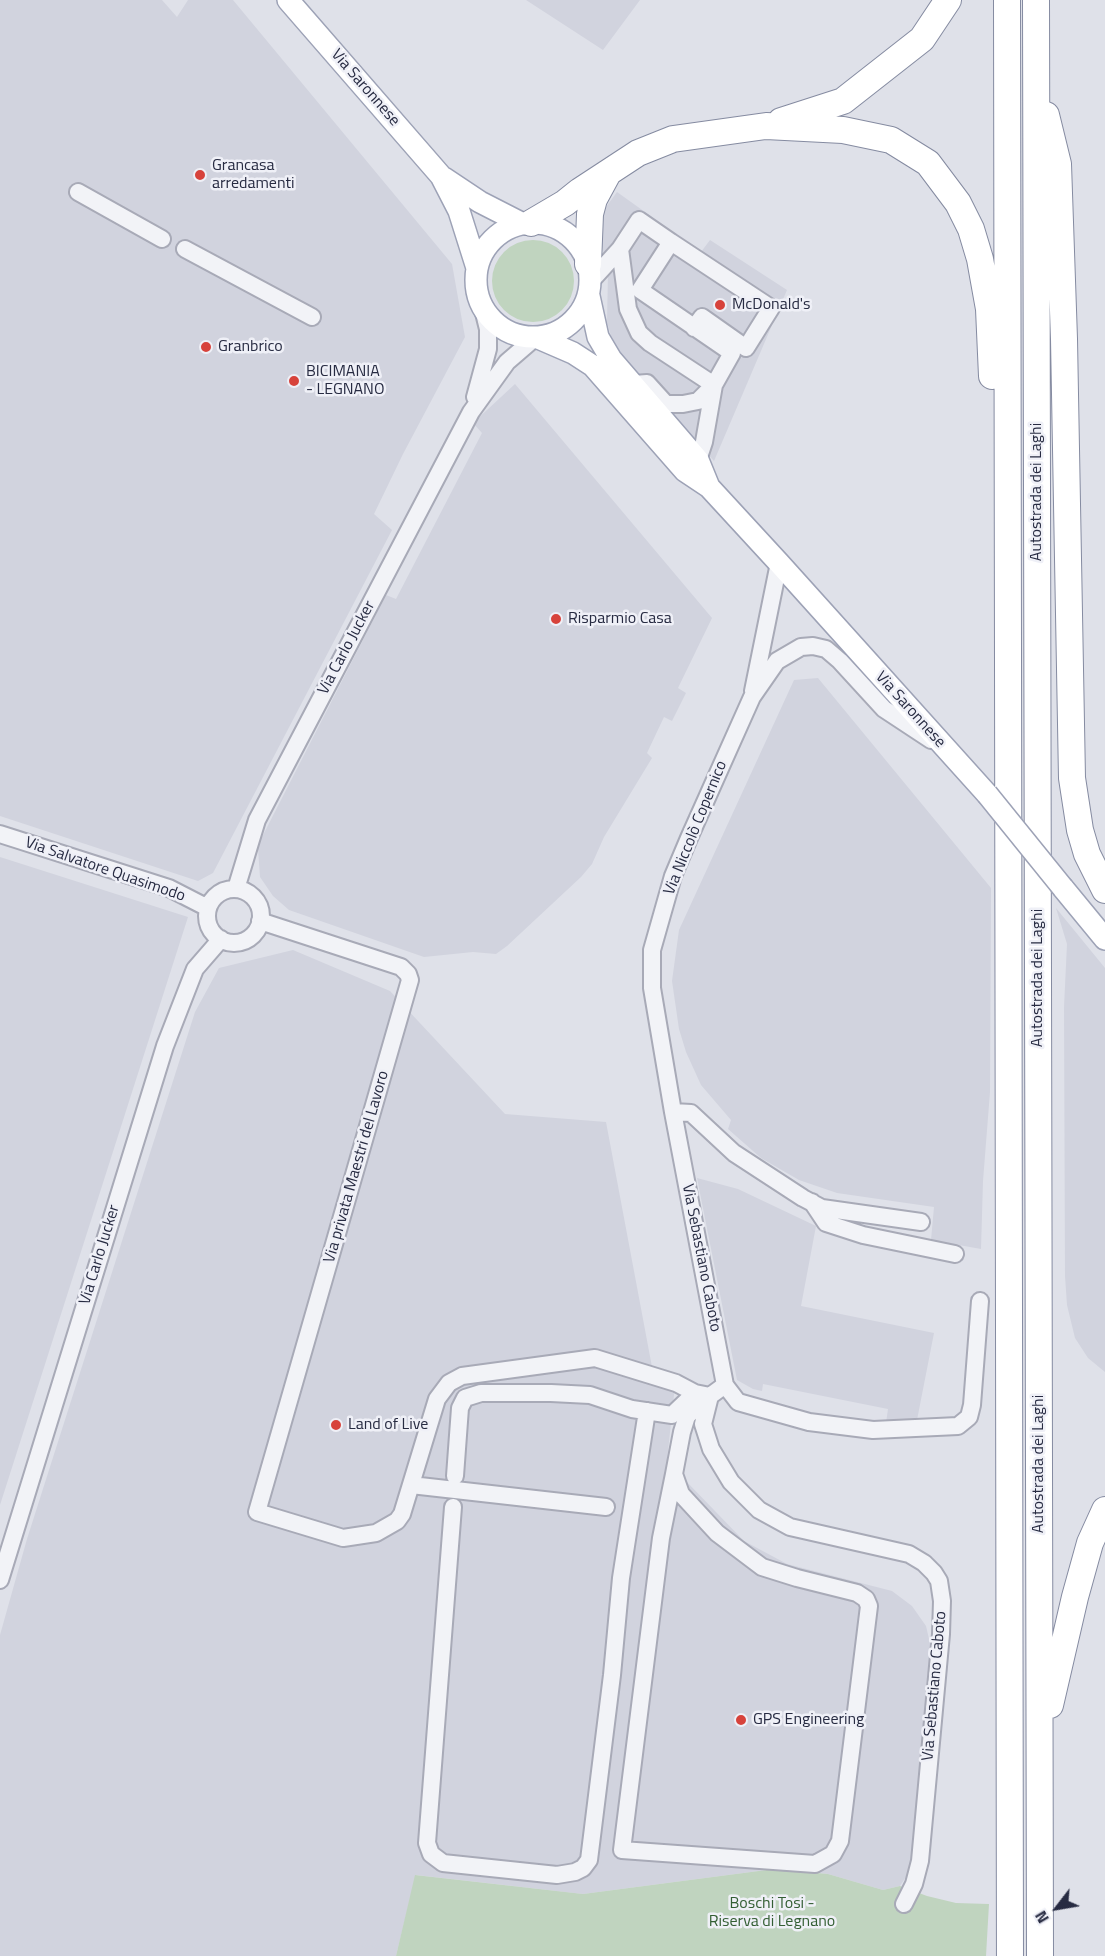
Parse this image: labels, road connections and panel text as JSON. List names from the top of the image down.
{
  "streets": {
    "highway": ["Autostrada dei Laghi"],
    "main road": ["Via Saronnese"],
    "street": [
      "Via Carlo Jucker",
      "Via Niccolò Copernico",
      "Via Salvatore Quasimodo",
      "Via privata Maestri del Lavoro",
      "Via Sebastiano Caboto"
    ]
  },
  "crossings": [
    ["Via Saronnese", "Via Carlo Jucker"],
    ["Via Saronnese", "Via Niccolò Copernico"],
    ["Via Carlo Jucker", "Via Salvatore Quasimodo"],
    ["Via Carlo Jucker", "Via privata Maestri del Lavoro"],
    ["Via Niccolò Copernico", "Via Sebastiano Caboto"],
    ["Via Salvatore Quasimodo", "Via privata Maestri del Lavoro"]
  ],
  "parks": ["Boschi Tosi - Riserva di Legnano"],
  "places": [
    "Grancasa arredamenti",
    "McDonald's",
    "Granbrico",
    "BICIMANIA - LEGNANO",
    "Risparmio Casa",
    "Land of Live",
    "GPS Engineering"
  ],
  "north": "bottom left"
}
